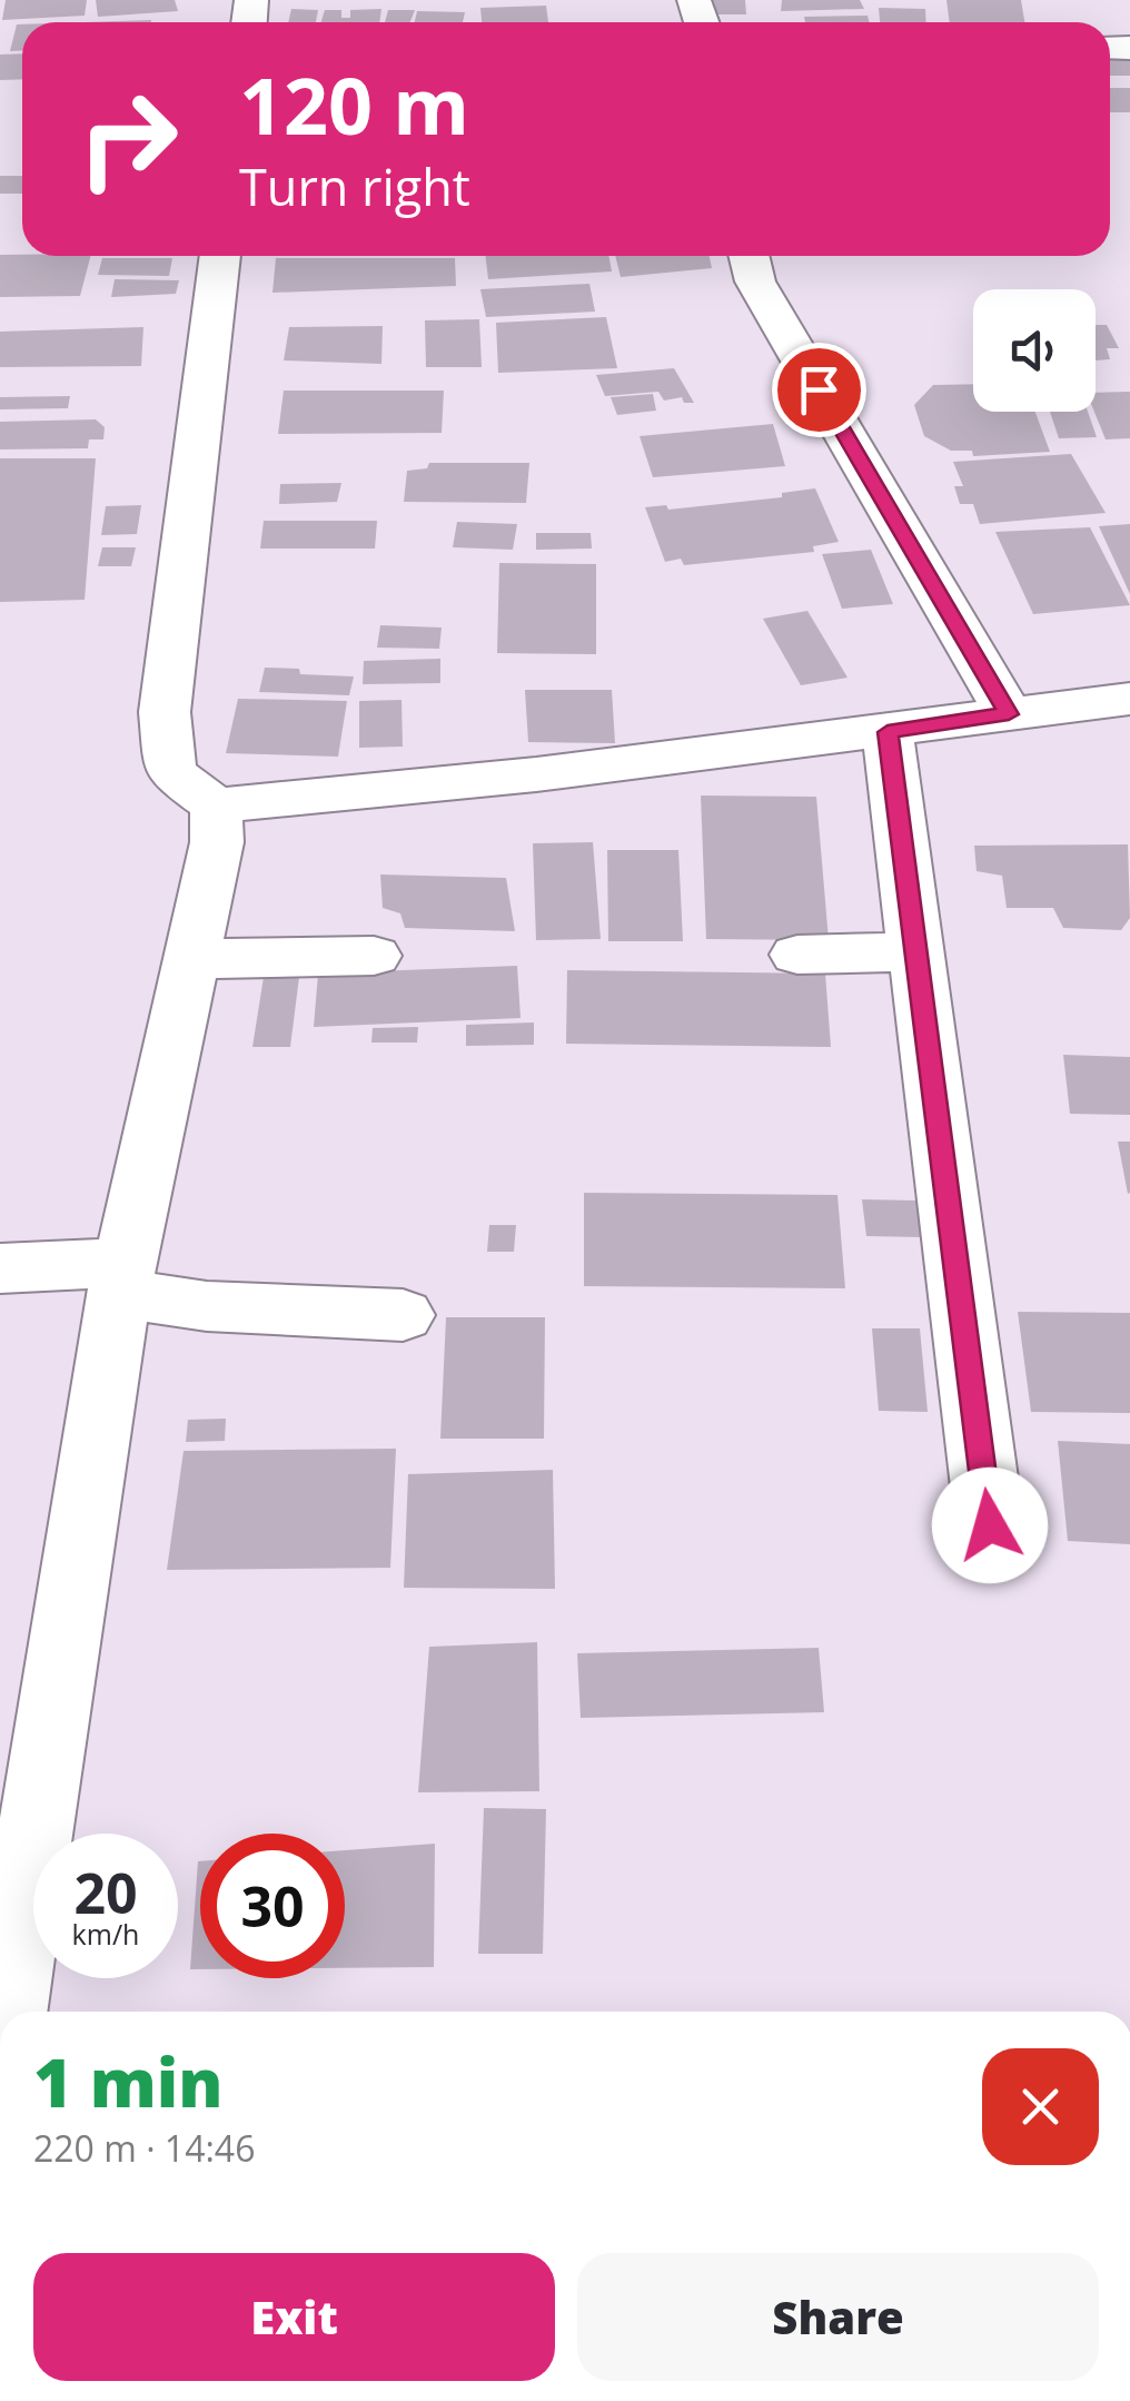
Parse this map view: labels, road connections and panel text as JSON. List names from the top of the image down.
{
  "page": {
    "turn": ["120 m", "Turn right"],
    "speed": "20 km/h",
    "limit": "30",
    "heading": ["1 min", "220 m · 14:46"],
    "buttons": ["Exit", "Share"]
  }
}
